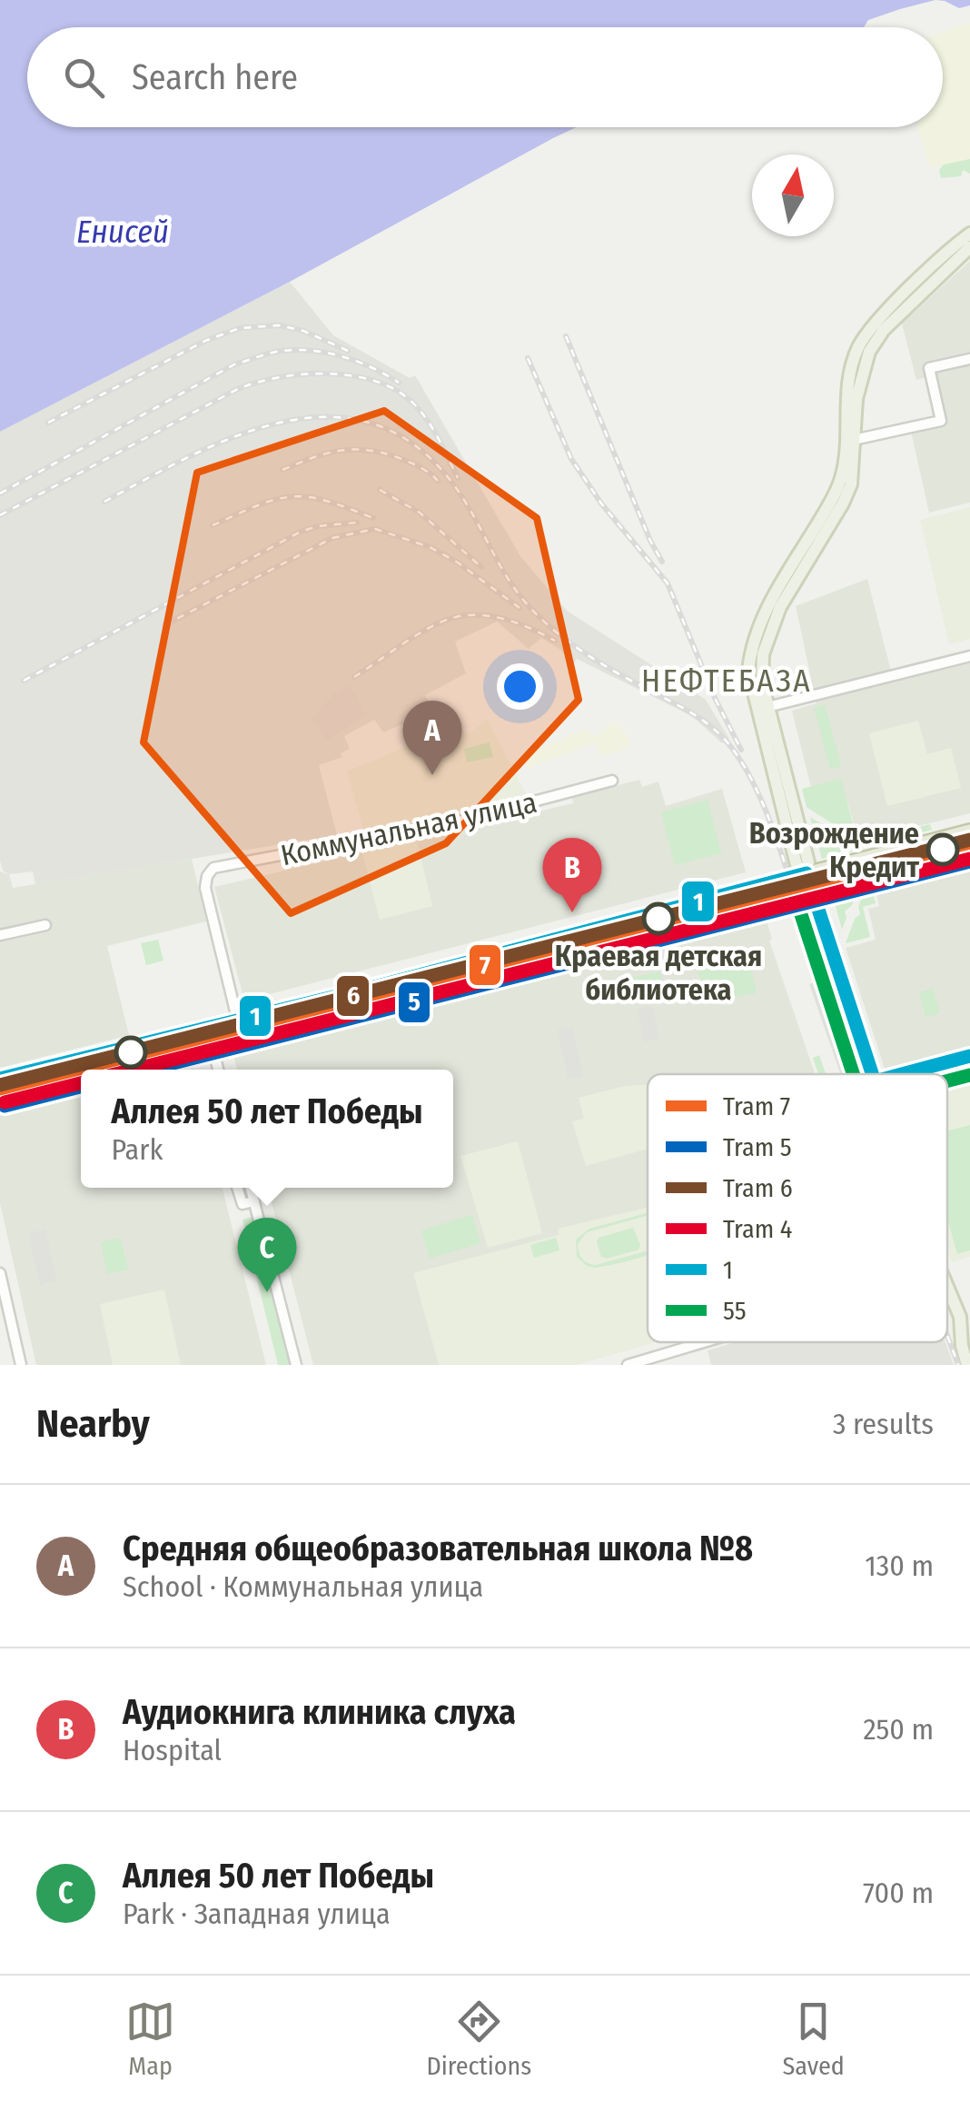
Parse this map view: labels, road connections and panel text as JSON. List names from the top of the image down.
{
  "streets": {
    "street": ["Коммунальная улица"]
  },
  "districts": ["НЕФТЕБАЗА"],
  "water": ["Енисей"],
  "places": ["Возрождение Кредит", "Краевая детская библиотека"],
  "lines": [
    "tram line 6",
    "tram line 7",
    "tram line 4",
    "tram line 5",
    "transit line 1",
    "transit line 55"
  ],
  "legend": [
    "Tram 7",
    "Tram 5",
    "Tram 6",
    "Tram 4",
    "1",
    "55"
  ],
  "north": "top",
  "page": {
    "search": "Search here",
    "pins": ["A", "B", "C"],
    "popup": ["Аллея 50 лет Победы", "Park"],
    "heading": ["Nearby", "3 results"],
    "list": [
      {
        "mark": "A",
        "name": "Средняя общеобразовательная школа №8",
        "note": "School · Коммунальная улица",
        "value": "130 m"
      },
      {
        "mark": "B",
        "name": "Аудиокнига клиника слуха",
        "note": "Hospital",
        "value": "250 m"
      },
      {
        "mark": "C",
        "name": "Аллея 50 лет Победы",
        "note": "Park · Западная улица",
        "value": "700 m"
      }
    ],
    "nav": ["Map", "Directions", "Saved"]
  }
}
